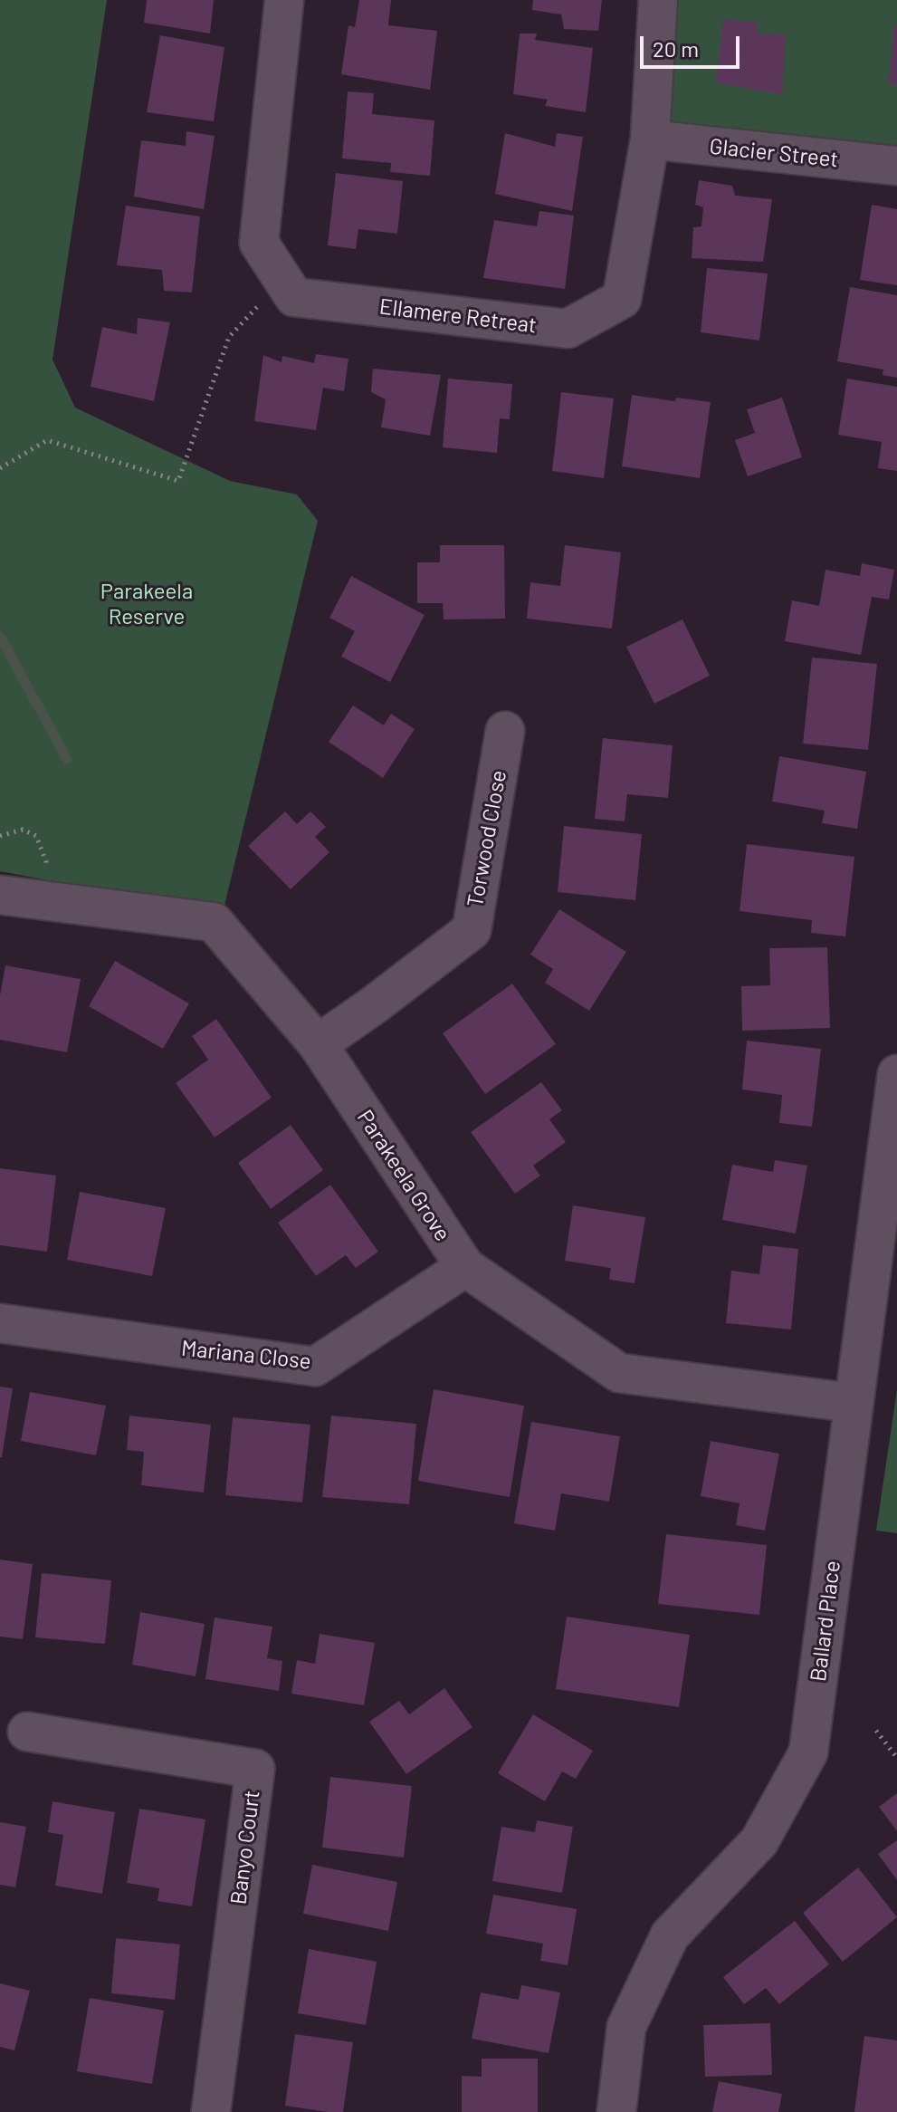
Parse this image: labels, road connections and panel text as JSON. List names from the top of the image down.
{
  "streets": {
    "street": [
      "Glacier Street",
      "Ellamere Retreat",
      "Torwood Close",
      "Parakeela Grove",
      "Mariana Close",
      "Ballard Place",
      "Banyo Court"
    ]
  },
  "crossings": [
    ["Glacier Street", "Ellamere Retreat"],
    ["Torwood Close", "Parakeela Grove"],
    ["Parakeela Grove", "Mariana Close"],
    ["Parakeela Grove", "Ballard Place"]
  ],
  "parks": ["Parakeela Reserve"],
  "scale_bar": "20 m"
}
